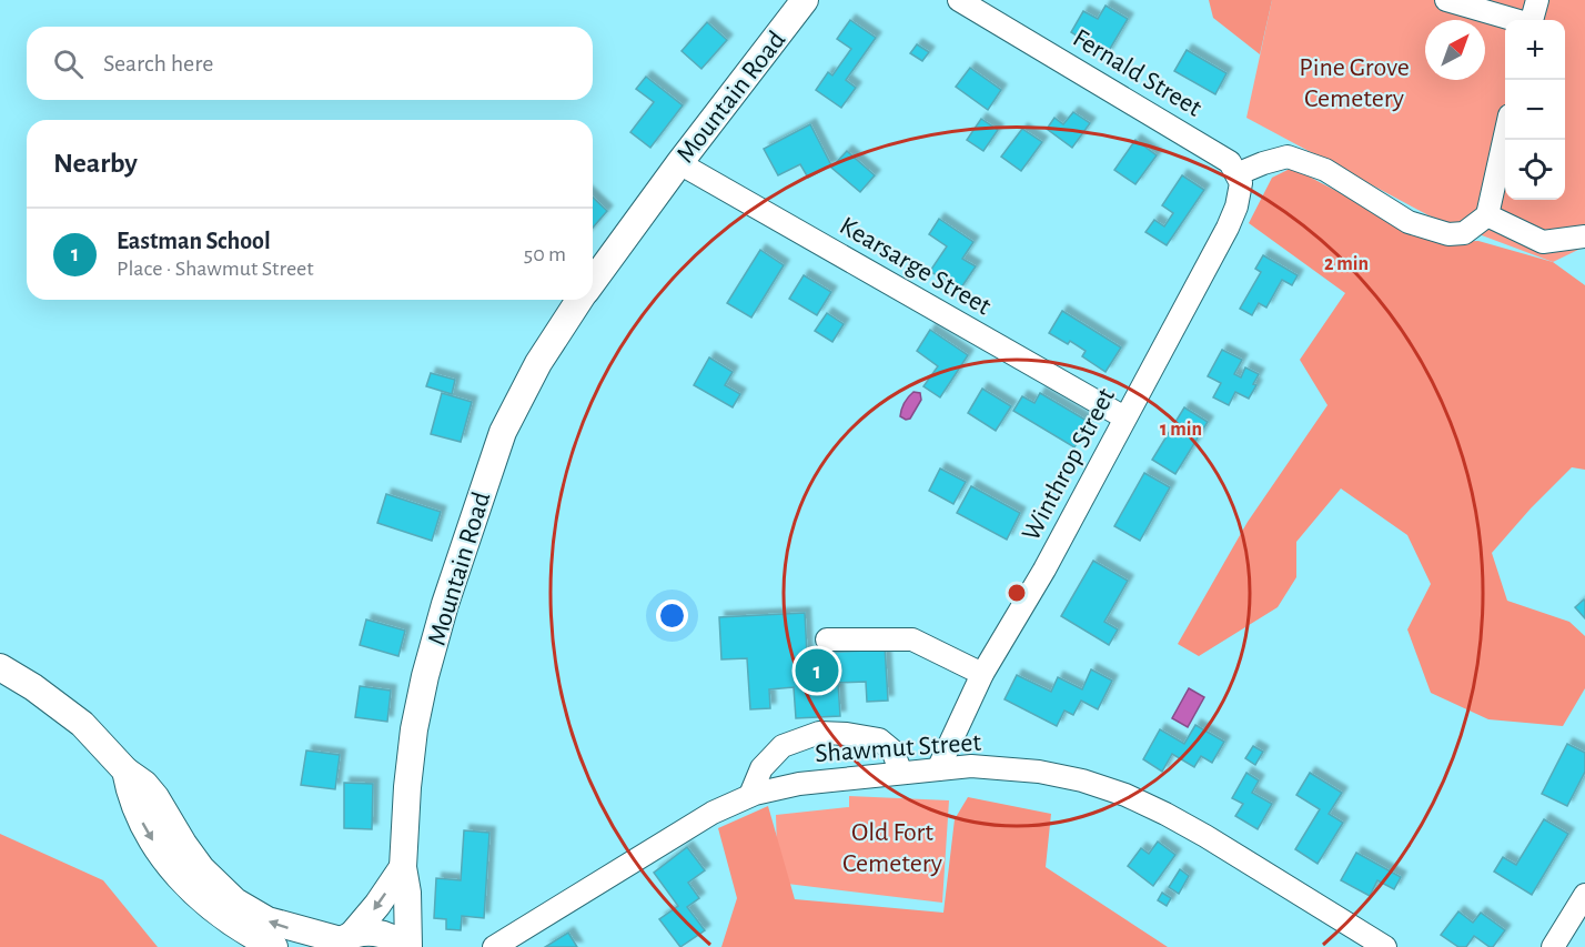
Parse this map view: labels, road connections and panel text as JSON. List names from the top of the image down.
{
  "streets": {
    "main road": ["Mountain Road"],
    "street": [
      "Fernald Street",
      "Kearsarge Street",
      "Winthrop Street",
      "Shawmut Street"
    ]
  },
  "crossings": [
    ["Fernald Street", "Winthrop Street"],
    ["Mountain Road", "Kearsarge Street"],
    ["Kearsarge Street", "Winthrop Street"],
    ["Winthrop Street", "Shawmut Street"]
  ],
  "parks": ["Pine Grove Cemetery", "Old Fort Cemetery"],
  "north": "top right",
  "page": {
    "map_buttons": ["+", "−"],
    "search": "Search here",
    "heading": "Nearby",
    "list": [
      {
        "mark": "1",
        "name": "Eastman School",
        "note": "Place · Shawmut Street",
        "value": "50 m"
      }
    ],
    "pins": "1"
  },
  "rings": ["2 min", "1 min"]
}
